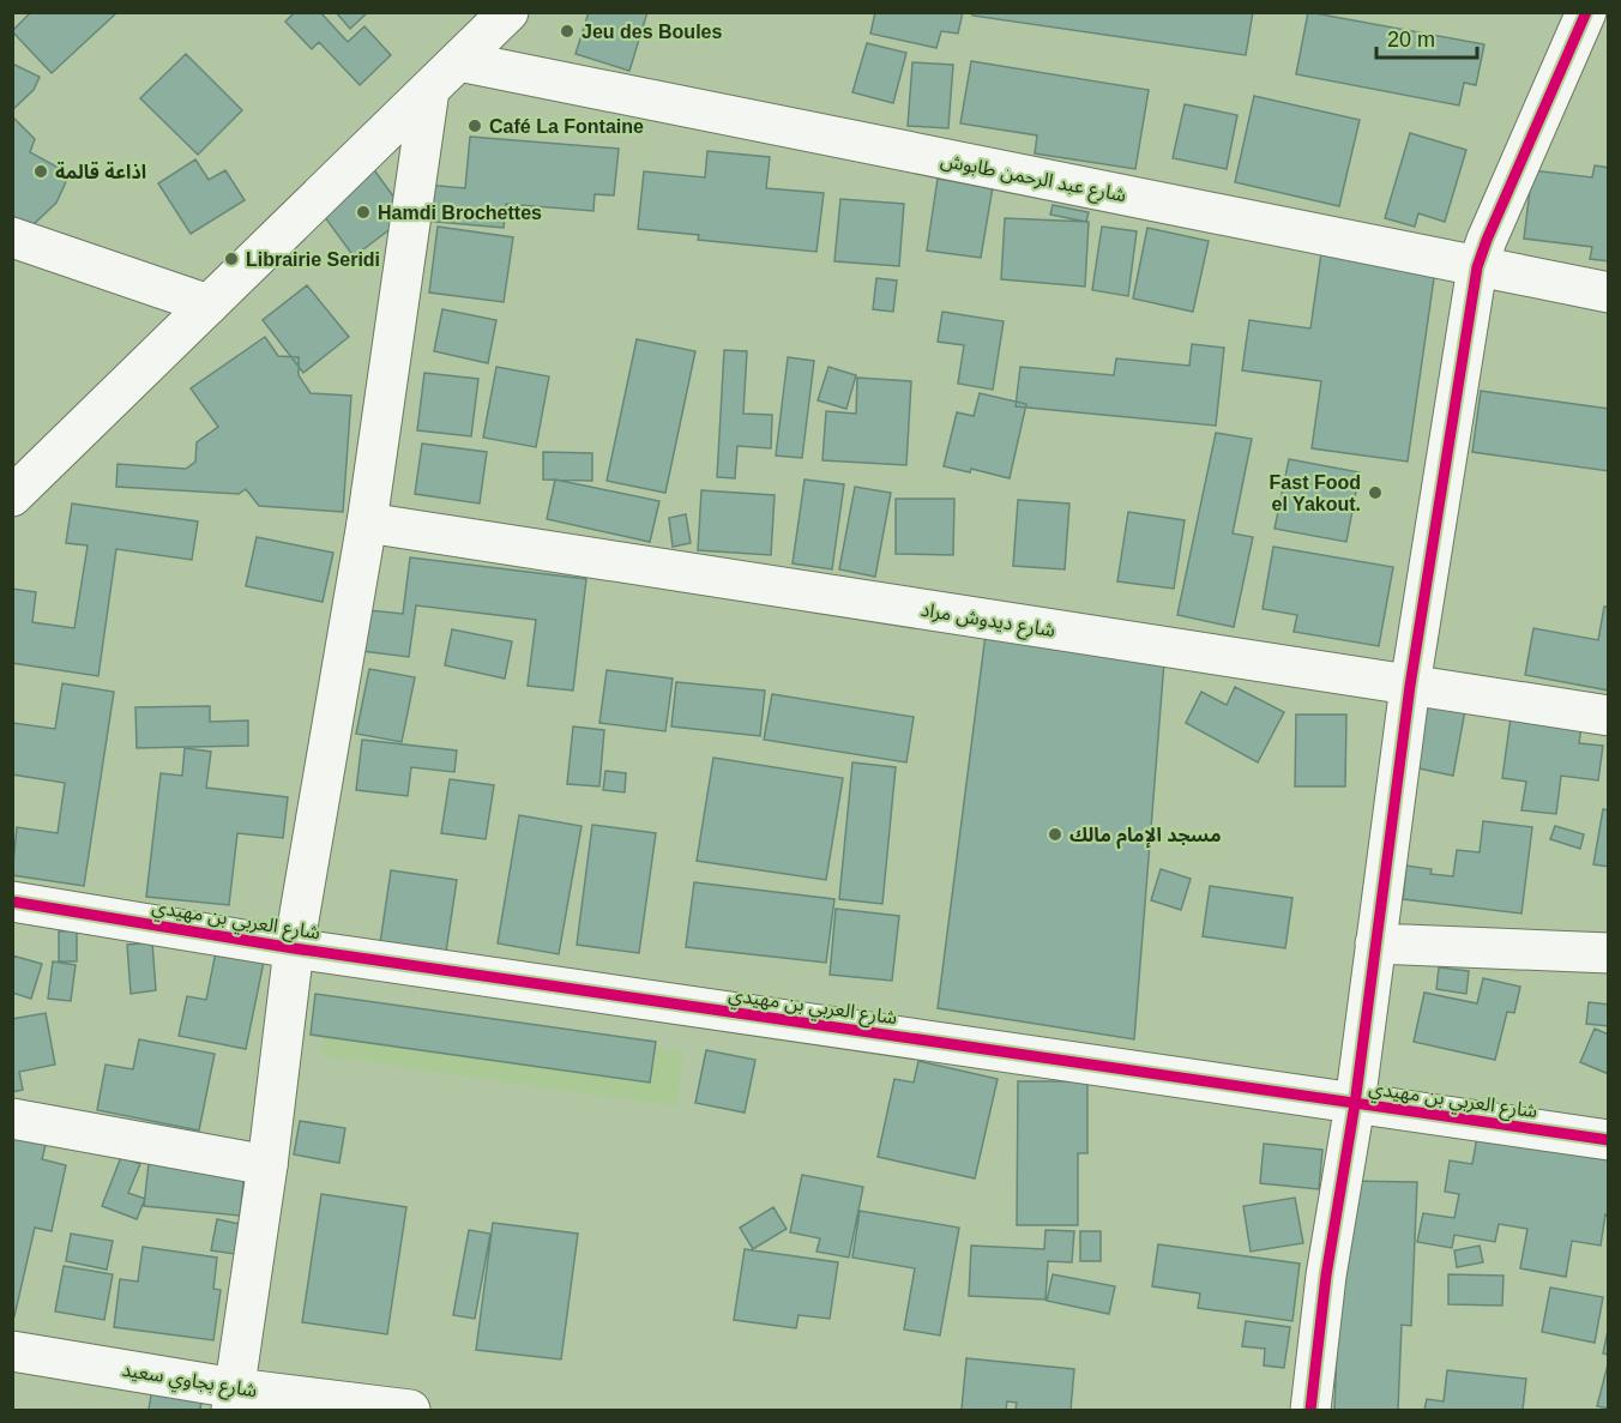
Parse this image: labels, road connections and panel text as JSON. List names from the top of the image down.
{
  "streets": {
    "street": [
      "شارع عبد الرحمن طابوش",
      "شارع ديدوش مراد",
      "شارع العربي بن مهيدي",
      "شارع بجاوي سعيد"
    ]
  },
  "places": [
    "Jeu des Boules",
    "Café La Fontaine",
    "اذاعة قالمة",
    "Hamdi Brochettes",
    "Librairie Seridi",
    "Fast Food el Yakout.",
    "مسجد الإمام مالك"
  ],
  "scale_bar": "20 m"
}
